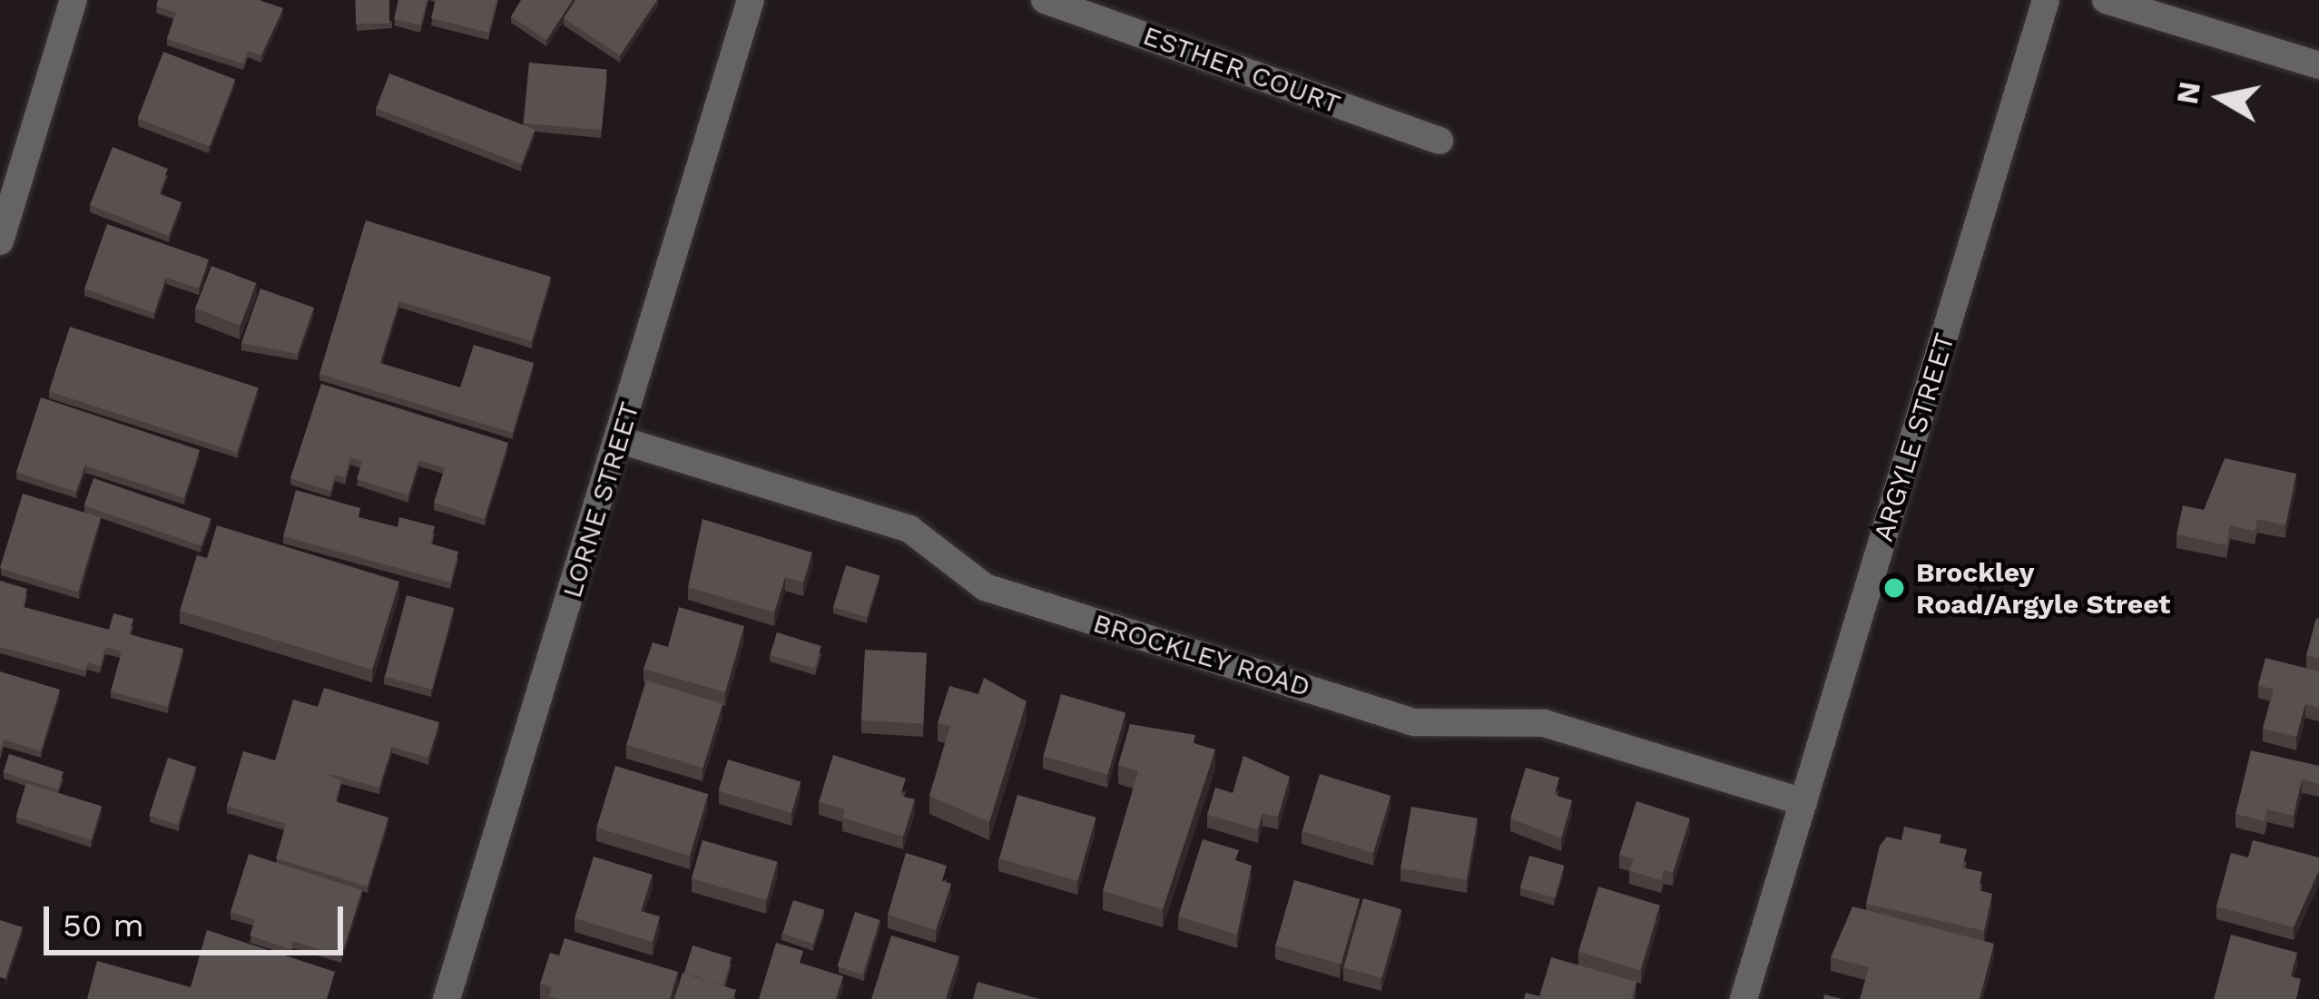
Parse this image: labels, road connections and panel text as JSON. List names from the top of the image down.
{
  "streets": {
    "street": [
      "ESTHER COURT",
      "ARGYLE STREET",
      "LORNE STREET",
      "BROCKLEY ROAD"
    ]
  },
  "crossings": [
    ["ARGYLE STREET", "BROCKLEY ROAD"],
    ["LORNE STREET", "BROCKLEY ROAD"]
  ],
  "places": ["Brockley Road/Argyle Street"],
  "scale_bar": "50 m",
  "north": "left"
}
